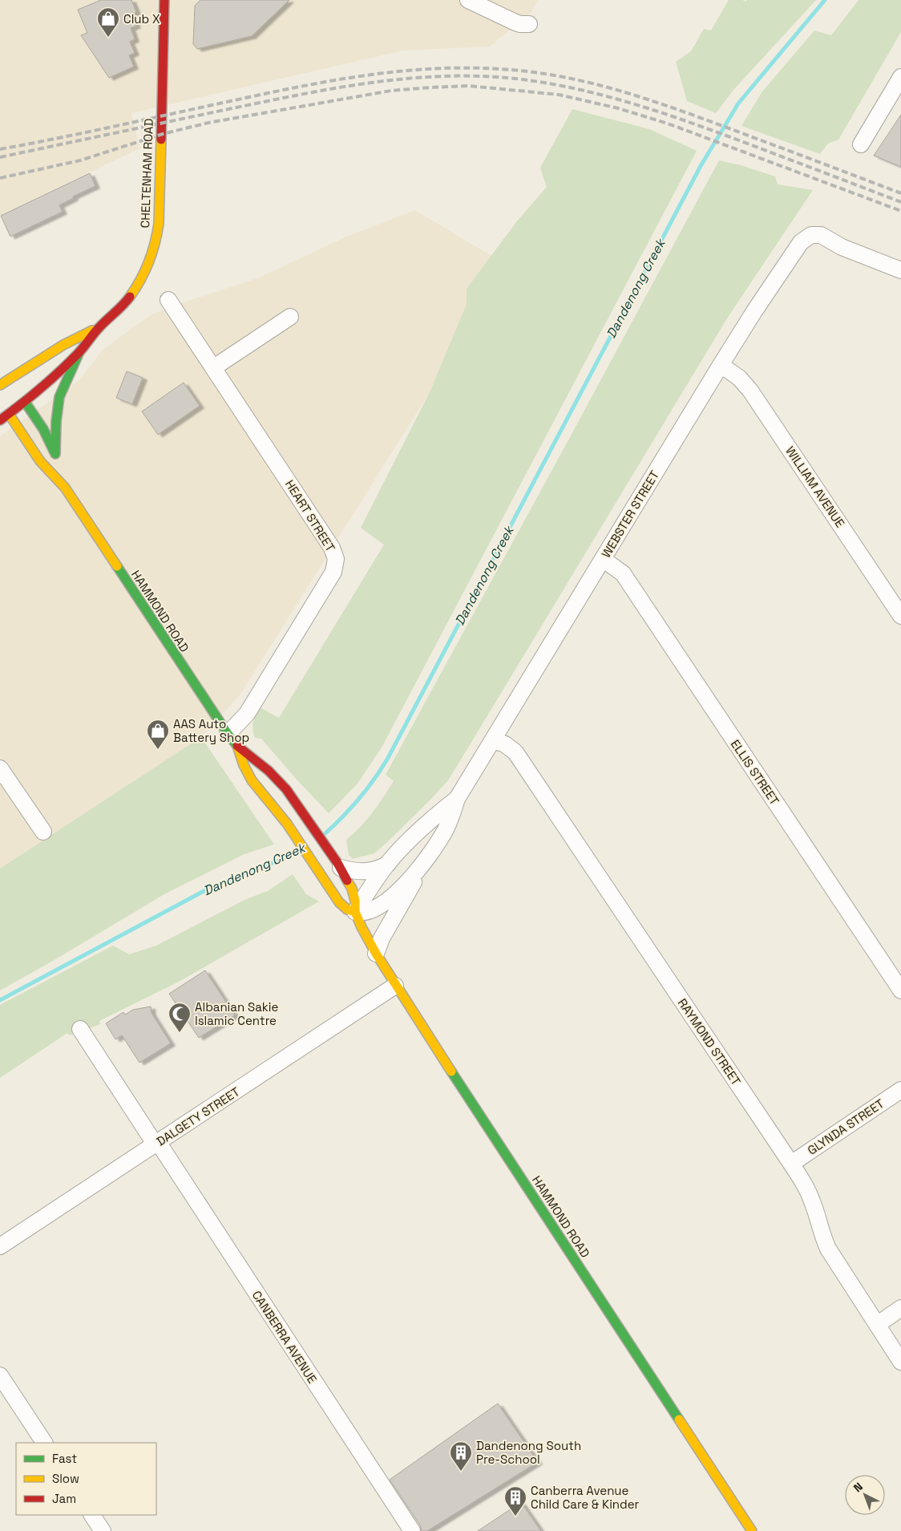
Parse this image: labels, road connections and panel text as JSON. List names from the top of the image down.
{
  "streets": {
    "main road": ["CHELTENHAM ROAD", "HAMMOND ROAD"],
    "street": [
      "WILLIAM AVENUE",
      "WEBSTER STREET",
      "HEART STREET",
      "ELLIS STREET",
      "RAYMOND STREET",
      "DALGETY STREET",
      "GLYNDA STREET",
      "CANBERRA AVENUE"
    ]
  },
  "crossings": [
    ["CHELTENHAM ROAD", "HAMMOND ROAD"],
    ["WILLIAM AVENUE", "WEBSTER STREET"],
    ["WEBSTER STREET", "HAMMOND ROAD"],
    ["WEBSTER STREET", "ELLIS STREET"],
    ["WEBSTER STREET", "RAYMOND STREET"],
    ["HEART STREET", "HAMMOND ROAD"],
    ["HAMMOND ROAD", "DALGETY STREET"],
    ["RAYMOND STREET", "GLYNDA STREET"],
    ["DALGETY STREET", "CANBERRA AVENUE"]
  ],
  "water": ["Dandenong Creek"],
  "places": {
    "shop": ["Club X", "AAS Auto Battery Shop"],
    "mosque": ["Albanian Sakie Islamic Centre"],
    "building": ["Dandenong South Pre-School", "Canberra Avenue Child Care & Kinder"]
  },
  "legend": ["Fast", "Slow", "Jam"],
  "north": "top left"
}
